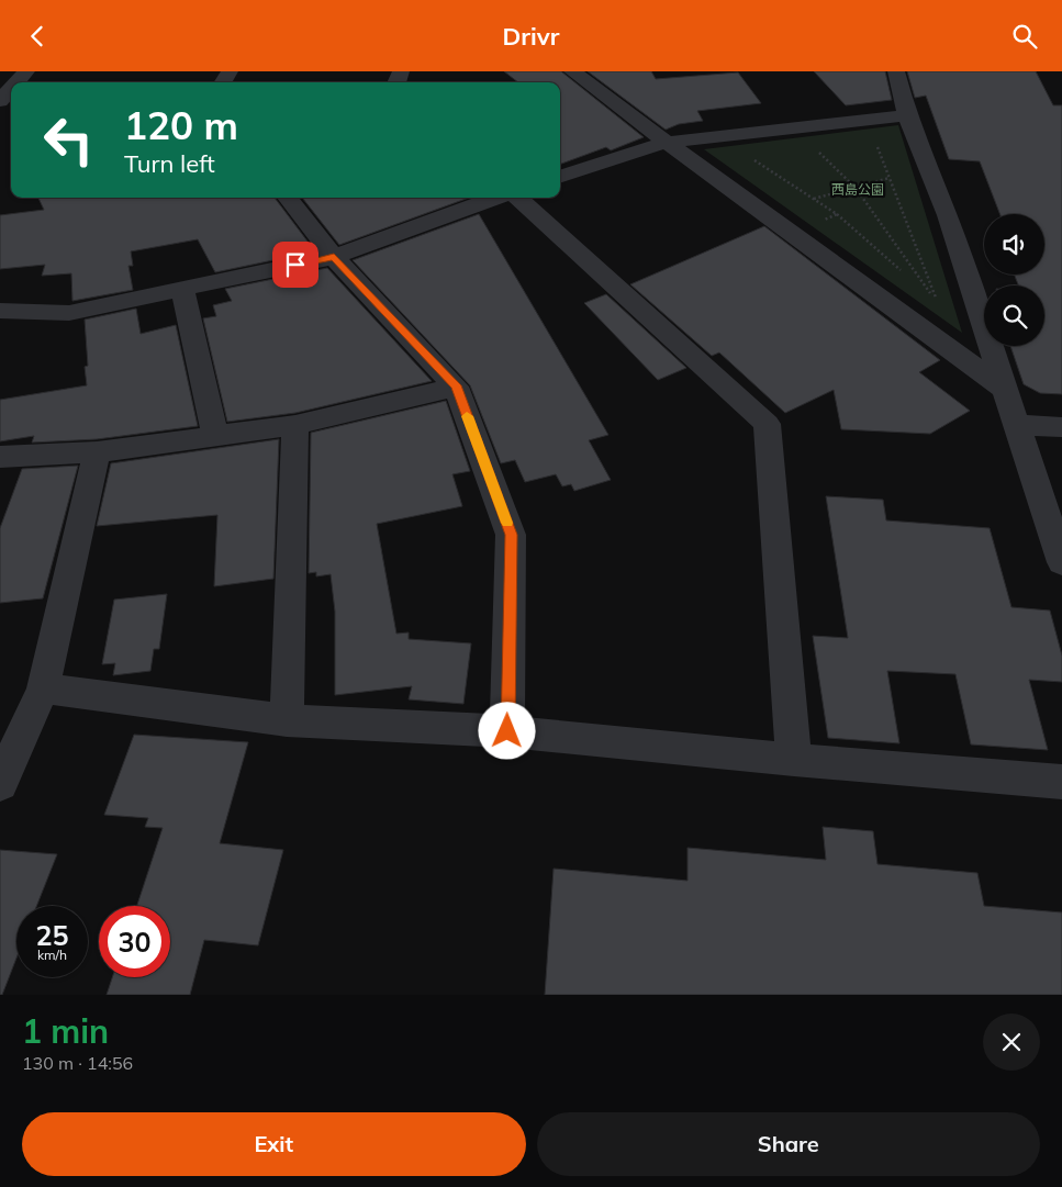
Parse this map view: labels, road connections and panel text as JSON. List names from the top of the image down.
{
  "parks": ["西島公園"],
  "page": {
    "header": "Drivr",
    "turn": ["120 m", "Turn left"],
    "speed": "25 km/h",
    "limit": "30",
    "heading": ["1 min", "130 m · 14:56"],
    "buttons": ["Exit", "Share"]
  }
}
